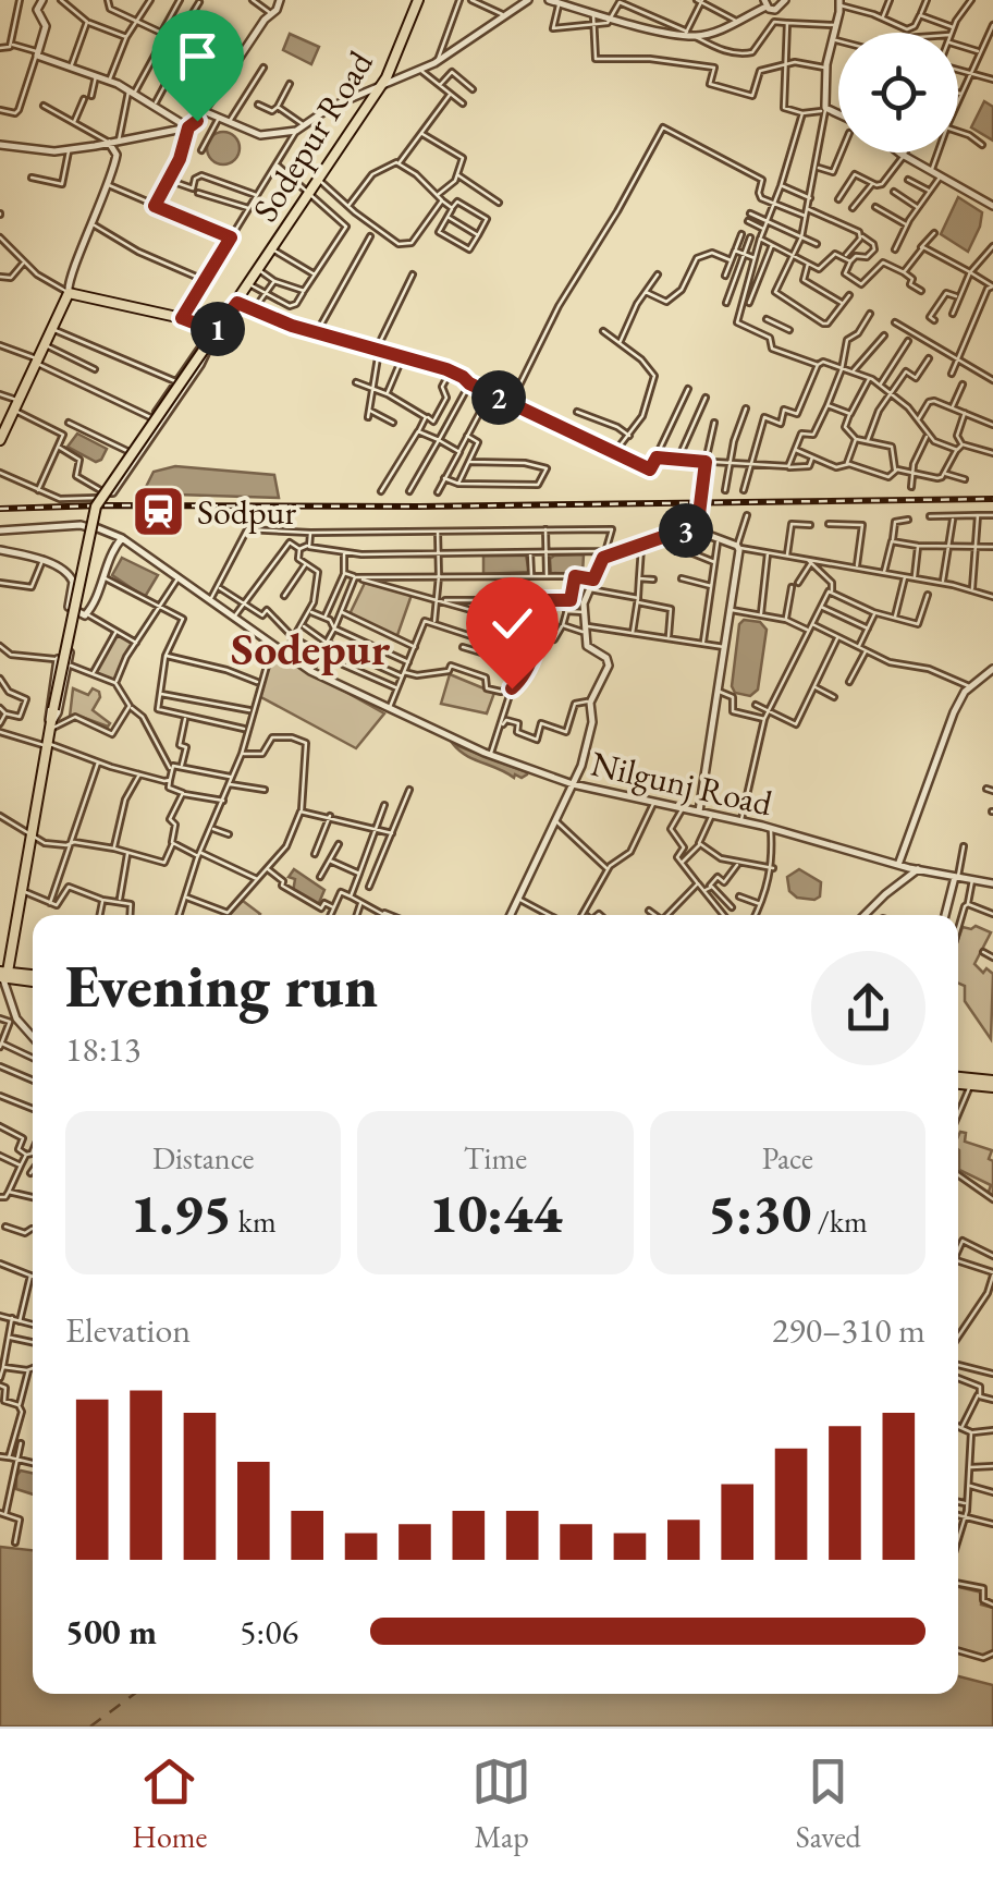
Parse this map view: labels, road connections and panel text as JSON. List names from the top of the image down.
{
  "streets": {
    "main road": ["Sodepur Road"],
    "street": ["Nilgunj Road"]
  },
  "districts": ["Sodepur"],
  "places": {
    "station": ["Sodpur"]
  },
  "page": {
    "pins": ["1", "2", "3"],
    "heading": ["Evening run", "18:13"],
    "stats": [
      ["Distance", "1.95 km"],
      ["Time", "10:44"],
      ["Pace", "5:30 /km"]
    ],
    "chart": ["Elevation", "290–310 m"],
    "list": [
      {
        "name": "500 m",
        "note": "5:06"
      }
    ],
    "tabs": ["Home", "Map", "Saved"]
  }
}
